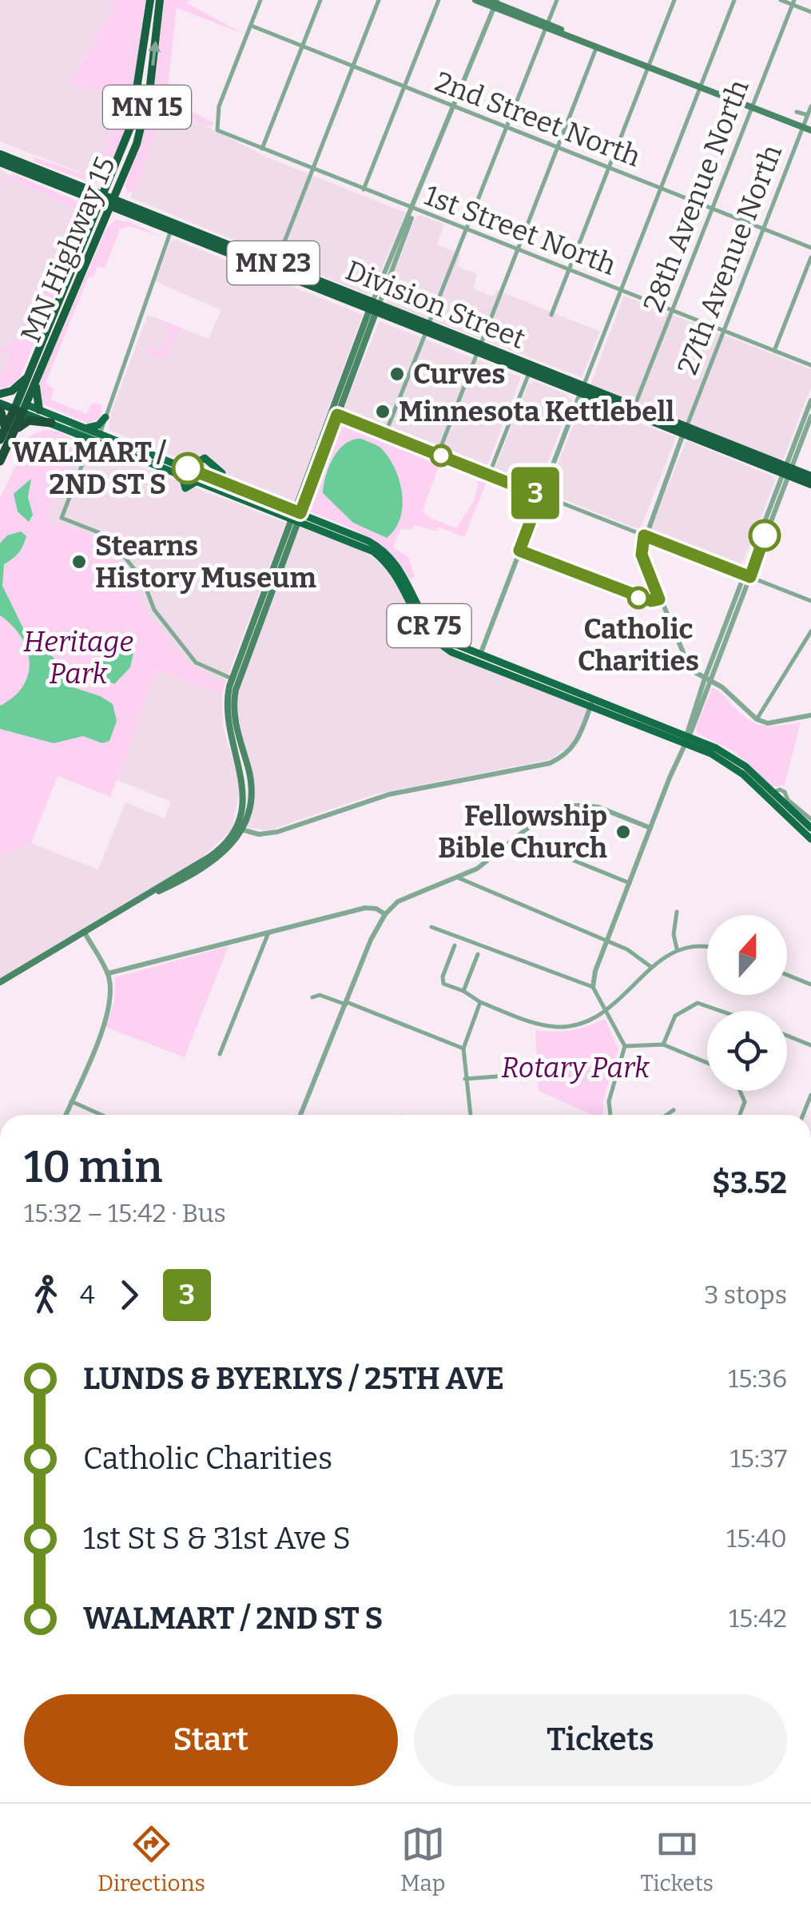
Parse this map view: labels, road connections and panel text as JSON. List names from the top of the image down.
{
  "streets": {
    "highway": [
      "MN 15",
      "MN Highway 15",
      "MN 23",
      "Division Street",
      "CR 75"
    ],
    "street": [
      "2nd Street North",
      "28th Avenue North",
      "1st Street North",
      "27th Avenue North"
    ]
  },
  "crossings": [
    ["2nd Street North", "28th Avenue North"],
    ["2nd Street North", "1st Street North"],
    ["2nd Street North", "27th Avenue North"],
    ["28th Avenue North", "1st Street North"],
    ["28th Avenue North", "Division Street"],
    ["1st Street North", "27th Avenue North"],
    ["MN Highway 15", "Division Street"],
    ["MN Highway 15", "CR 75"],
    ["27th Avenue North", "Division Street"]
  ],
  "parks": ["Heritage Park", "Rotary Park"],
  "places": [
    "Curves",
    "Minnesota Kettlebell",
    "WALMART / 2ND ST S",
    "Stearns History Museum",
    "Catholic Charities",
    "Fellowship Bible Church"
  ],
  "lines": ["bus line 3"],
  "north": "top",
  "page": {
    "on_map": "3",
    "heading": ["10 min", "15:32 – 15:42 · Bus", "$3.52"],
    "legs": ["4", "3", "3 stops"],
    "list": [
      {
        "name": "LUNDS & BYERLYS / 25TH AVE",
        "value": "15:36"
      },
      {
        "name": "Catholic Charities",
        "value": "15:37"
      },
      {
        "name": "1st St S & 31st Ave S",
        "value": "15:40"
      },
      {
        "name": "WALMART / 2ND ST S",
        "value": "15:42"
      }
    ],
    "buttons": ["Start", "Tickets"],
    "tabs": ["Directions", "Map", "Tickets"]
  }
}
